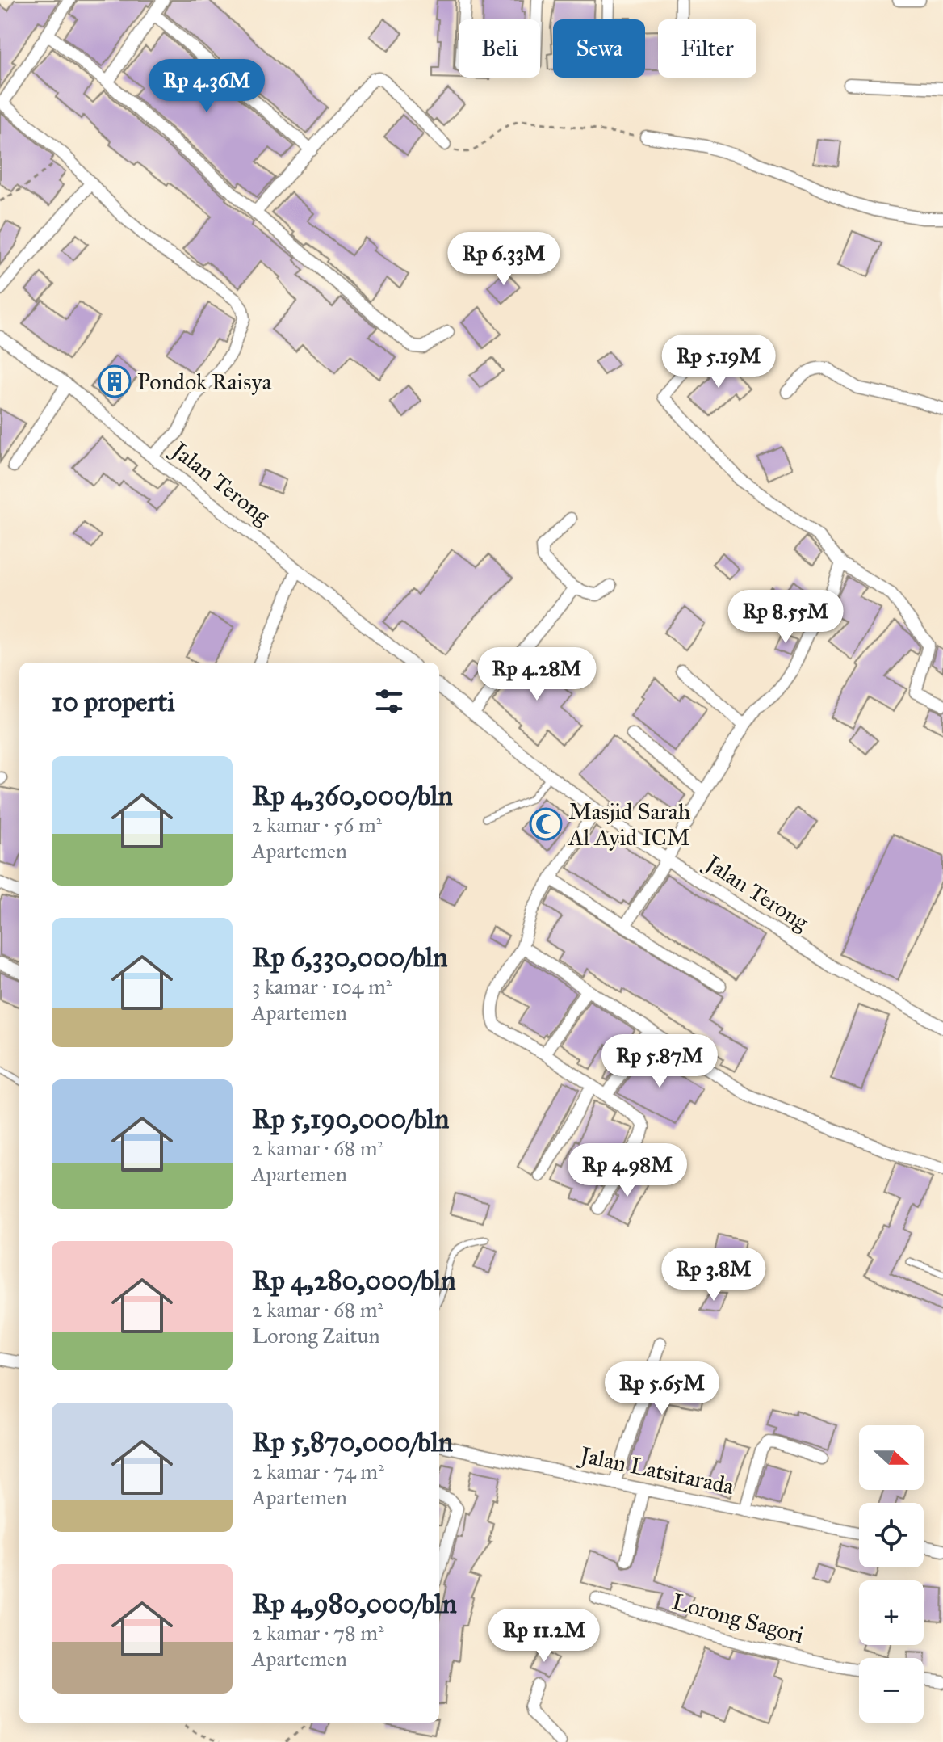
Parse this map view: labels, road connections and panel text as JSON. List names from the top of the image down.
{
  "streets": {
    "street": ["Jalan Terong", "Jalan Latsitarada", "Lorong Sagori"]
  },
  "places": {
    "building": ["Pondok Raisya"],
    "mosque": ["Masjid Sarah Al Ayid ICM"]
  },
  "north": "right",
  "page": {
    "chip": ["Beli", "Sewa", "Filter"],
    "price": [
      "Rp 4.36M",
      "Rp 6.33M",
      "Rp 5.19M",
      "Rp 8.55M",
      "Rp 4.28M",
      "Rp 5.87M",
      "Rp 4.98M",
      "Rp 3.8M",
      "Rp 5.65M",
      "Rp 11.2M"
    ],
    "heading": "10 properti",
    "list": [
      {
        "name": "Rp 4,360,000/bln",
        "note": "2 kamar · 56 m² · Apartemen"
      },
      {
        "name": "Rp 6,330,000/bln",
        "note": "3 kamar · 104 m² · Apartemen"
      },
      {
        "name": "Rp 5,190,000/bln",
        "note": "2 kamar · 68 m² · Apartemen"
      },
      {
        "name": "Rp 4,280,000/bln",
        "note": "2 kamar · 68 m² · Lorong Zaitun"
      },
      {
        "name": "Rp 5,870,000/bln",
        "note": "2 kamar · 74 m² · Apartemen"
      },
      {
        "name": "Rp 4,980,000/bln",
        "note": "2 kamar · 78 m² · Apartemen"
      }
    ],
    "map_buttons": ["+", "−"]
  }
}
